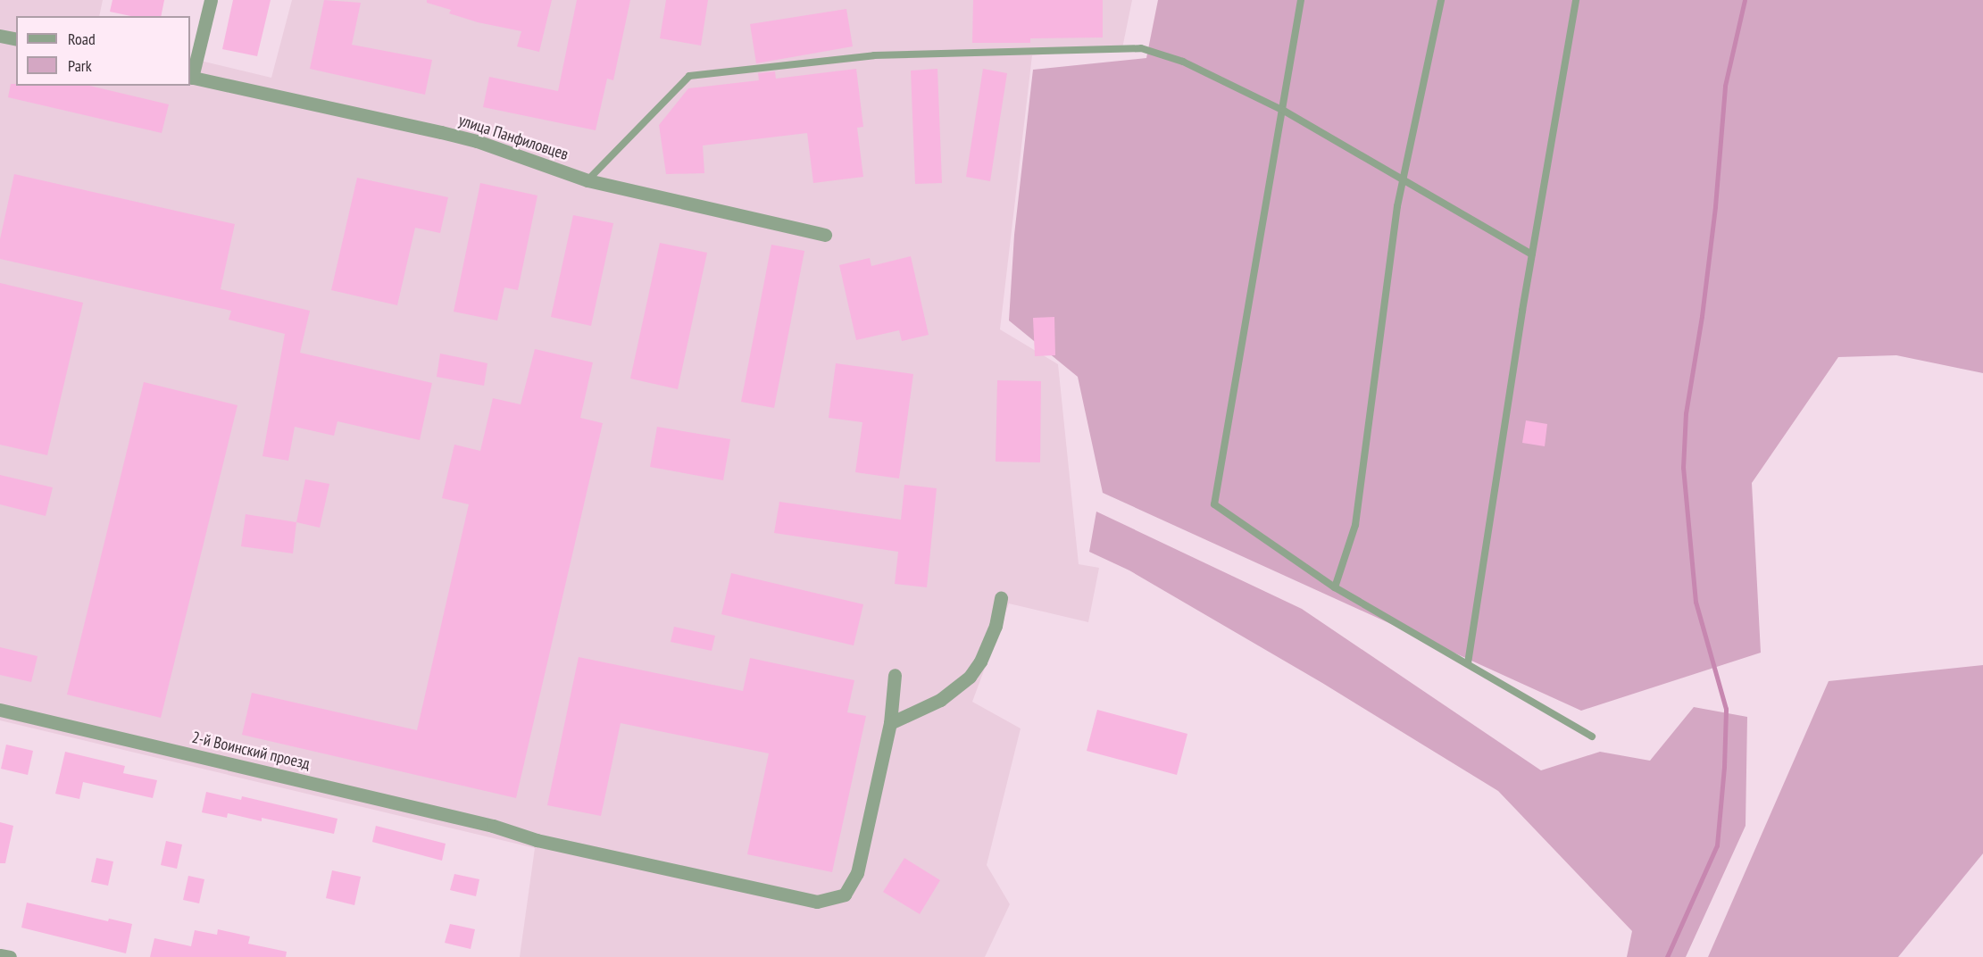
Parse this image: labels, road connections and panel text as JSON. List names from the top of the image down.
{
  "streets": {
    "street": ["улица Панфиловцев", "2-й Воинский проезд"]
  },
  "legend": ["Road", "Park"]
}
